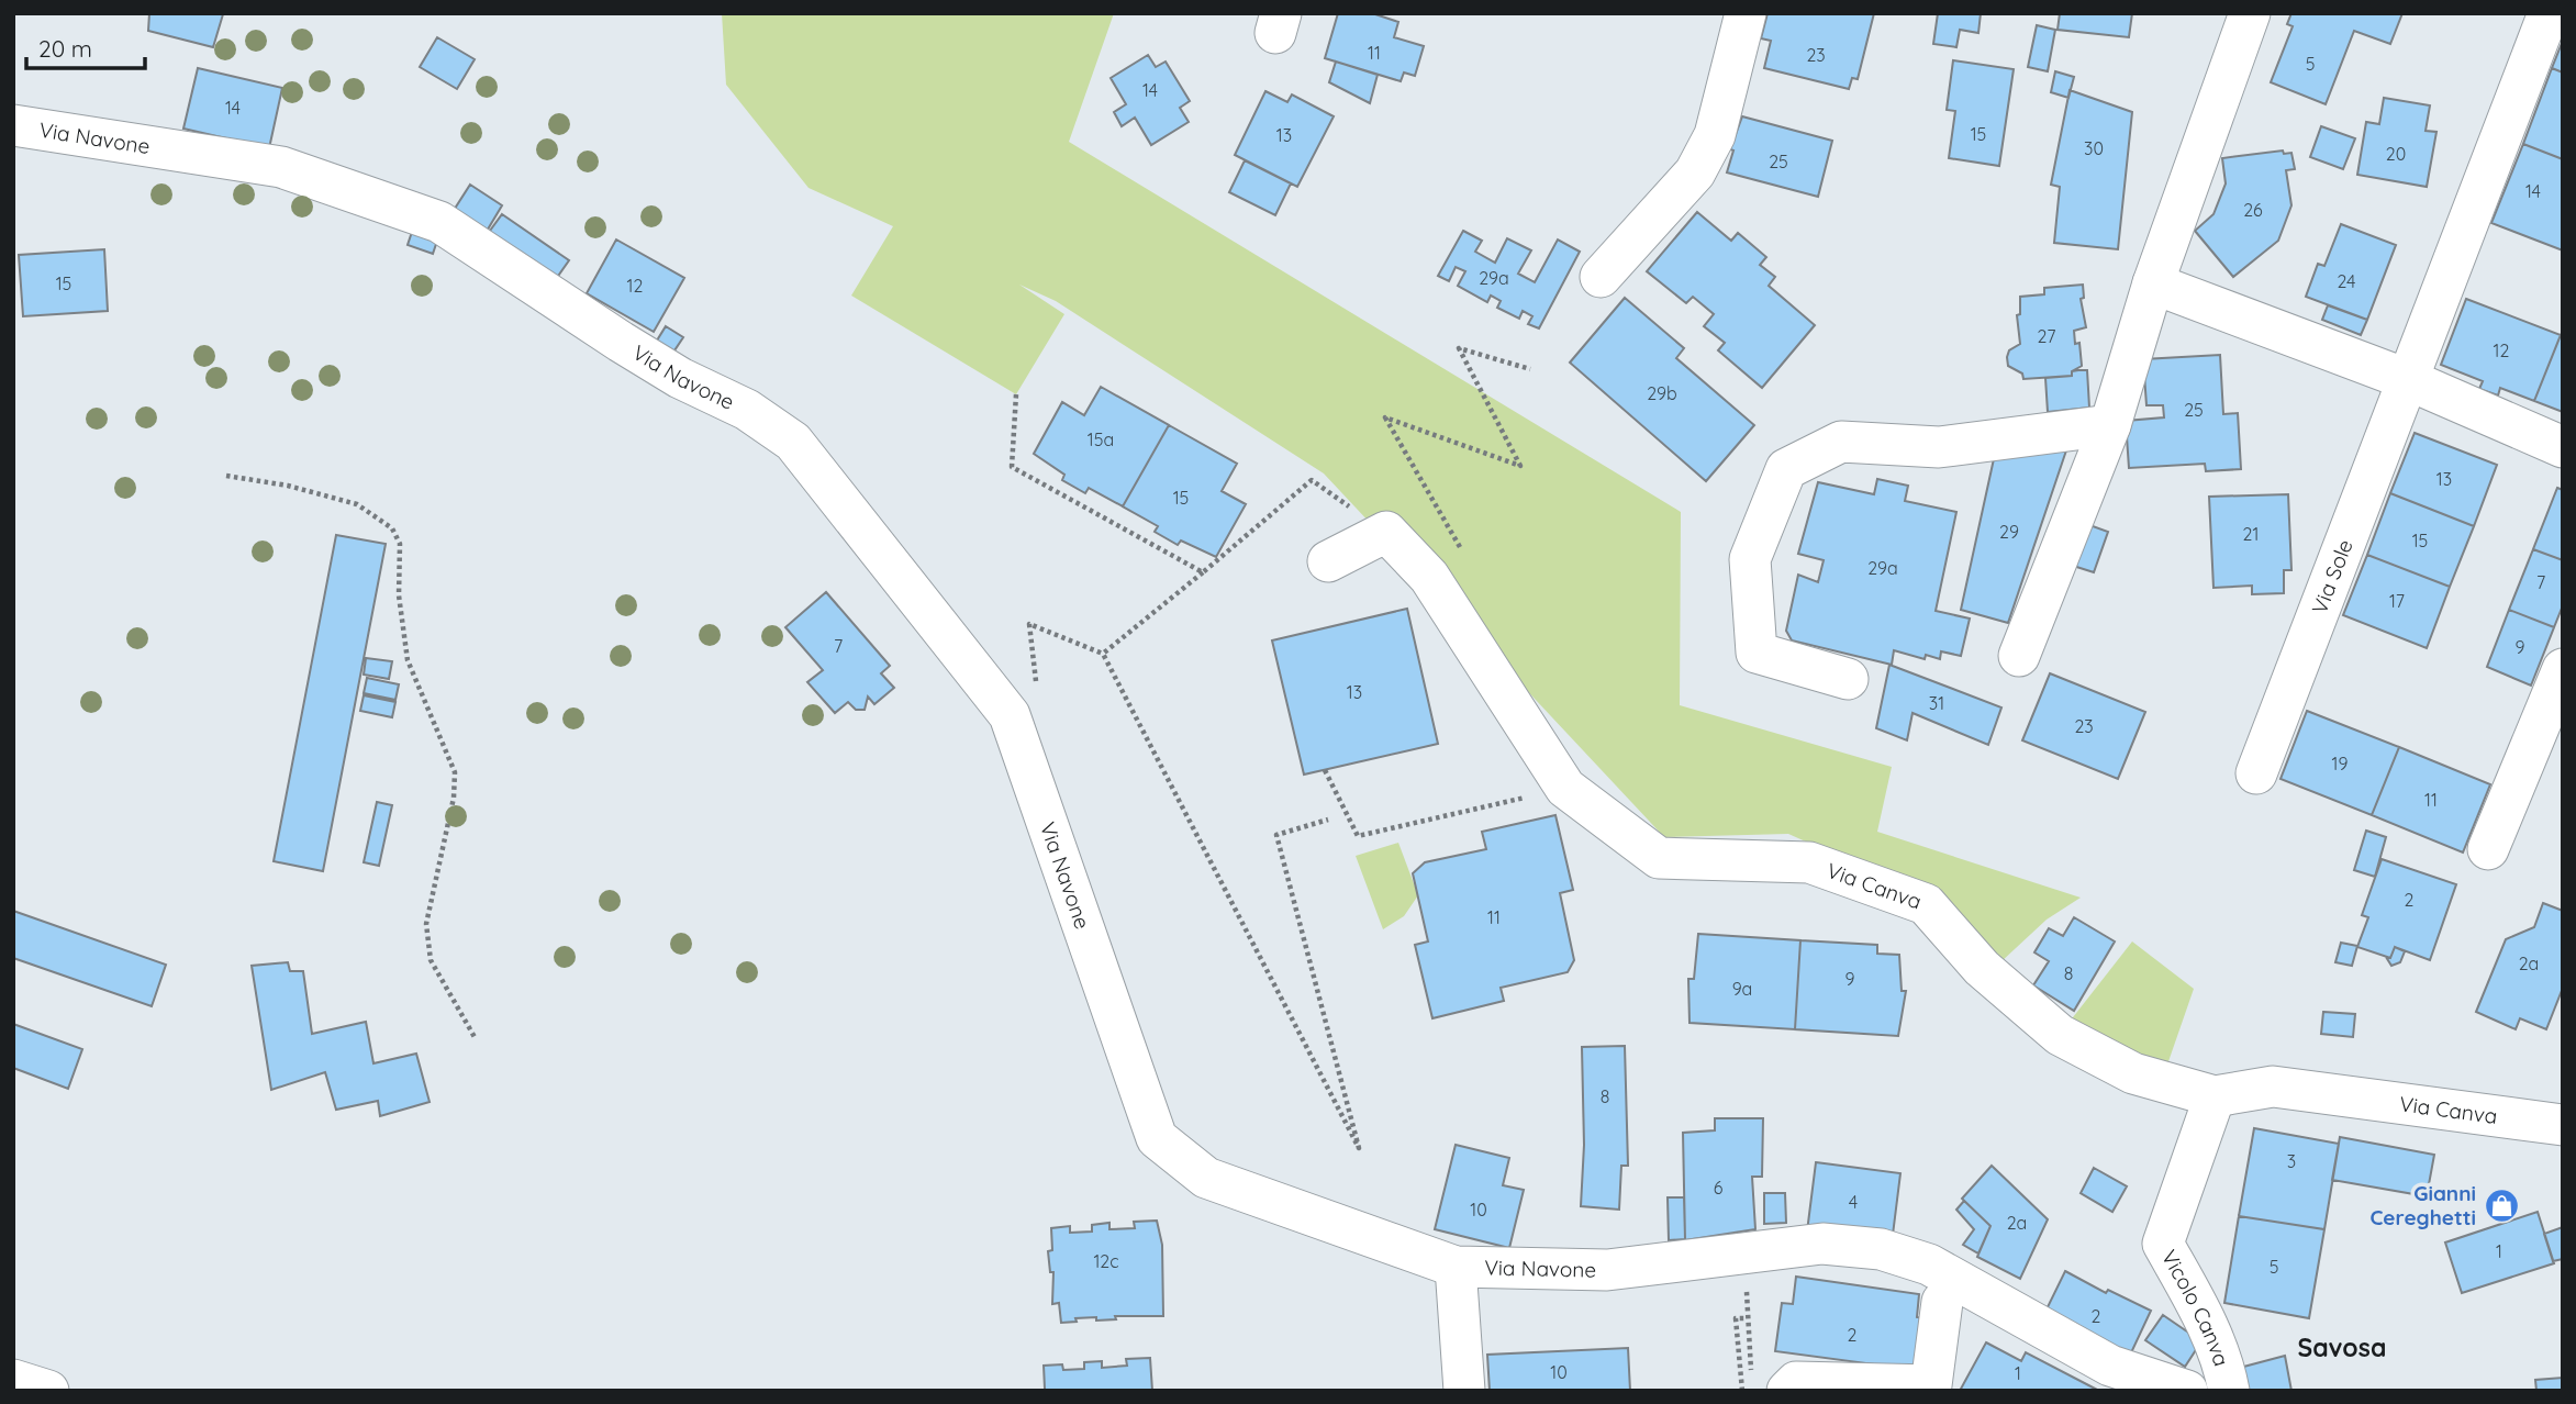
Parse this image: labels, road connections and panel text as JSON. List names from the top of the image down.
{
  "streets": {
    "street": [
      "Via Navone",
      "Via Sole",
      "Via Canva",
      "Vicolo Canva"
    ]
  },
  "crossings": [
    ["Via Canva", "Vicolo Canva"]
  ],
  "districts": ["Savosa"],
  "places": {
    "shop": ["Gianni Cereghetti"]
  },
  "house_numbers": [
    "11",
    "23",
    "5",
    "14",
    "14",
    "15",
    "13",
    "30",
    "20",
    "25",
    "14",
    "26",
    "29a",
    "24",
    "15",
    "12",
    "27",
    "12",
    "29b",
    "25",
    "15a",
    "13",
    "15",
    "29",
    "21",
    "15",
    "29a",
    "7",
    "17",
    "7",
    "9",
    "13",
    "31",
    "23",
    "19",
    "11",
    "2",
    "11",
    "2a",
    "8",
    "9",
    "9a",
    "8",
    "3",
    "6",
    "4",
    "10",
    "2a",
    "1",
    "12c",
    "5",
    "2",
    "2",
    "10",
    "1"
  ],
  "scale_bar": "20 m"
}
